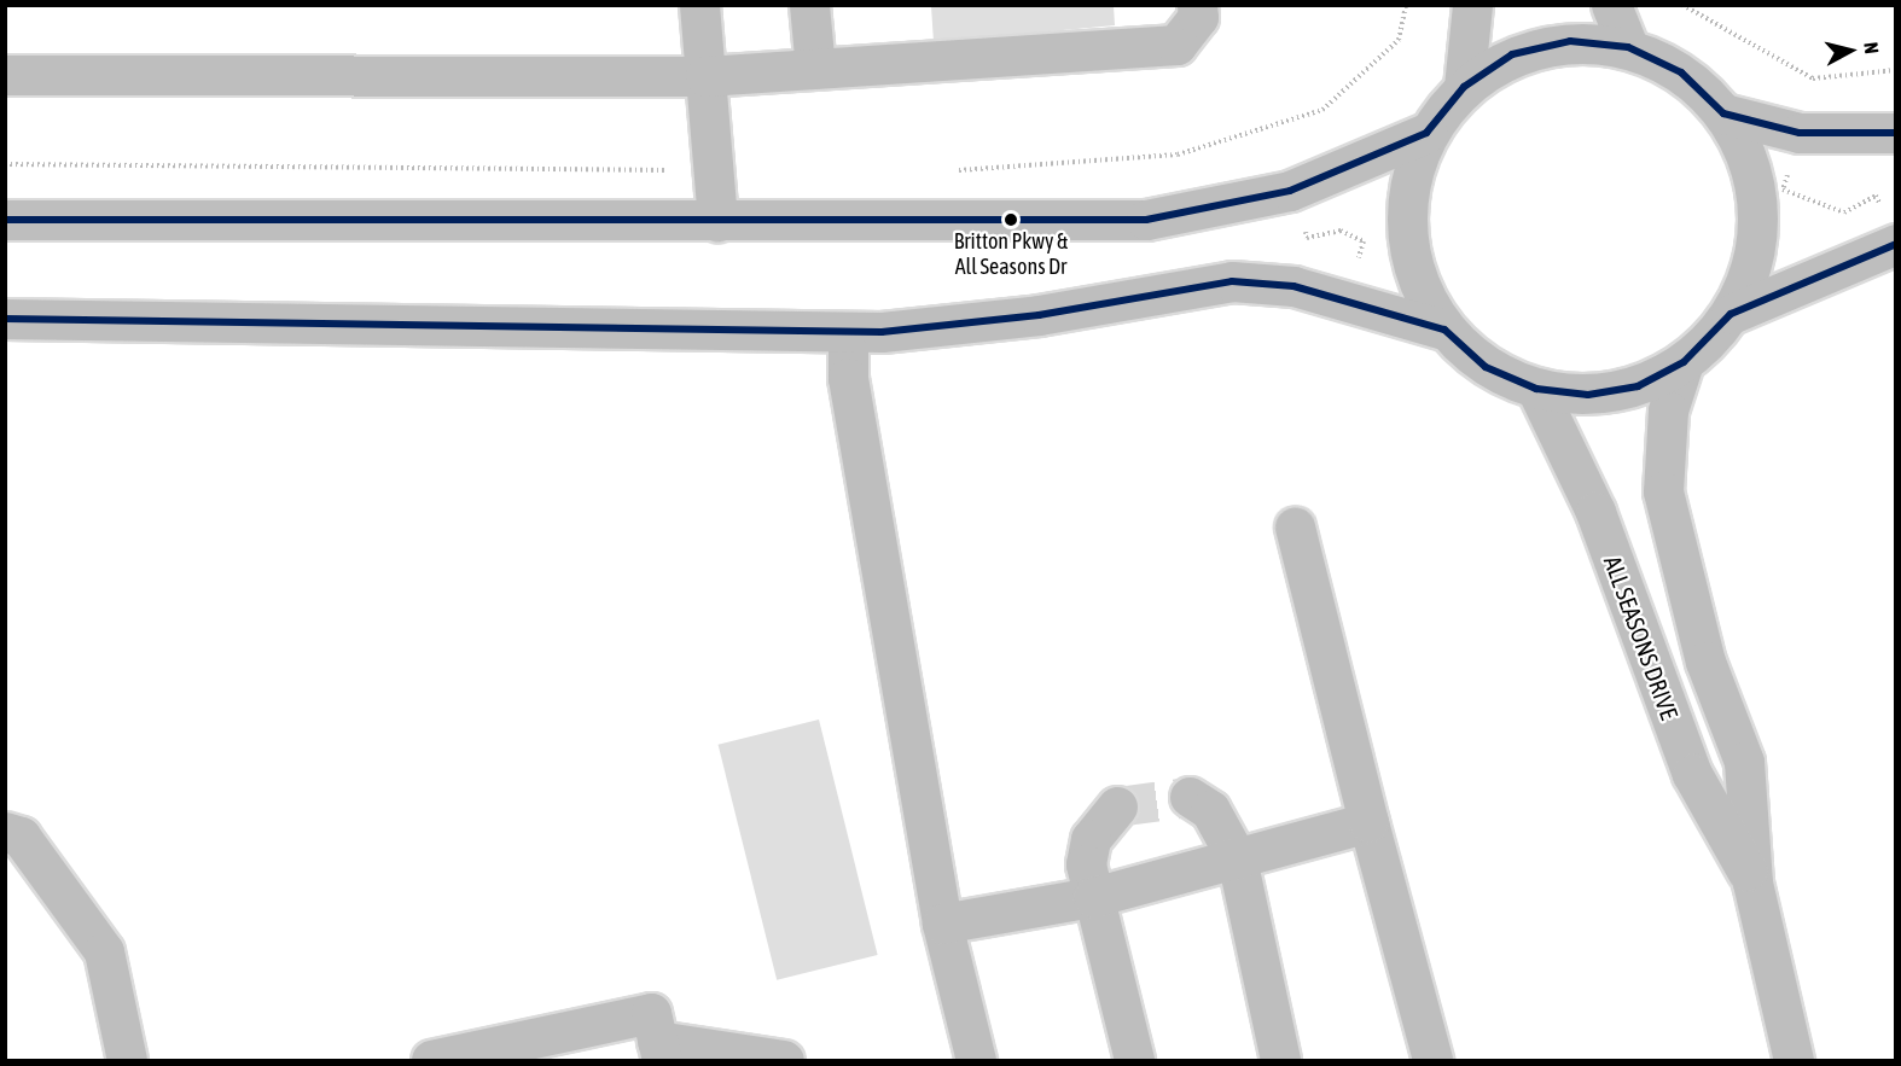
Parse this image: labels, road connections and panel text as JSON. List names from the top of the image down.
{
  "streets": {
    "main road": ["ALL SEASONS DRIVE"]
  },
  "places": ["Britton Pkwy & All Seasons Dr"],
  "north": "right"
}
